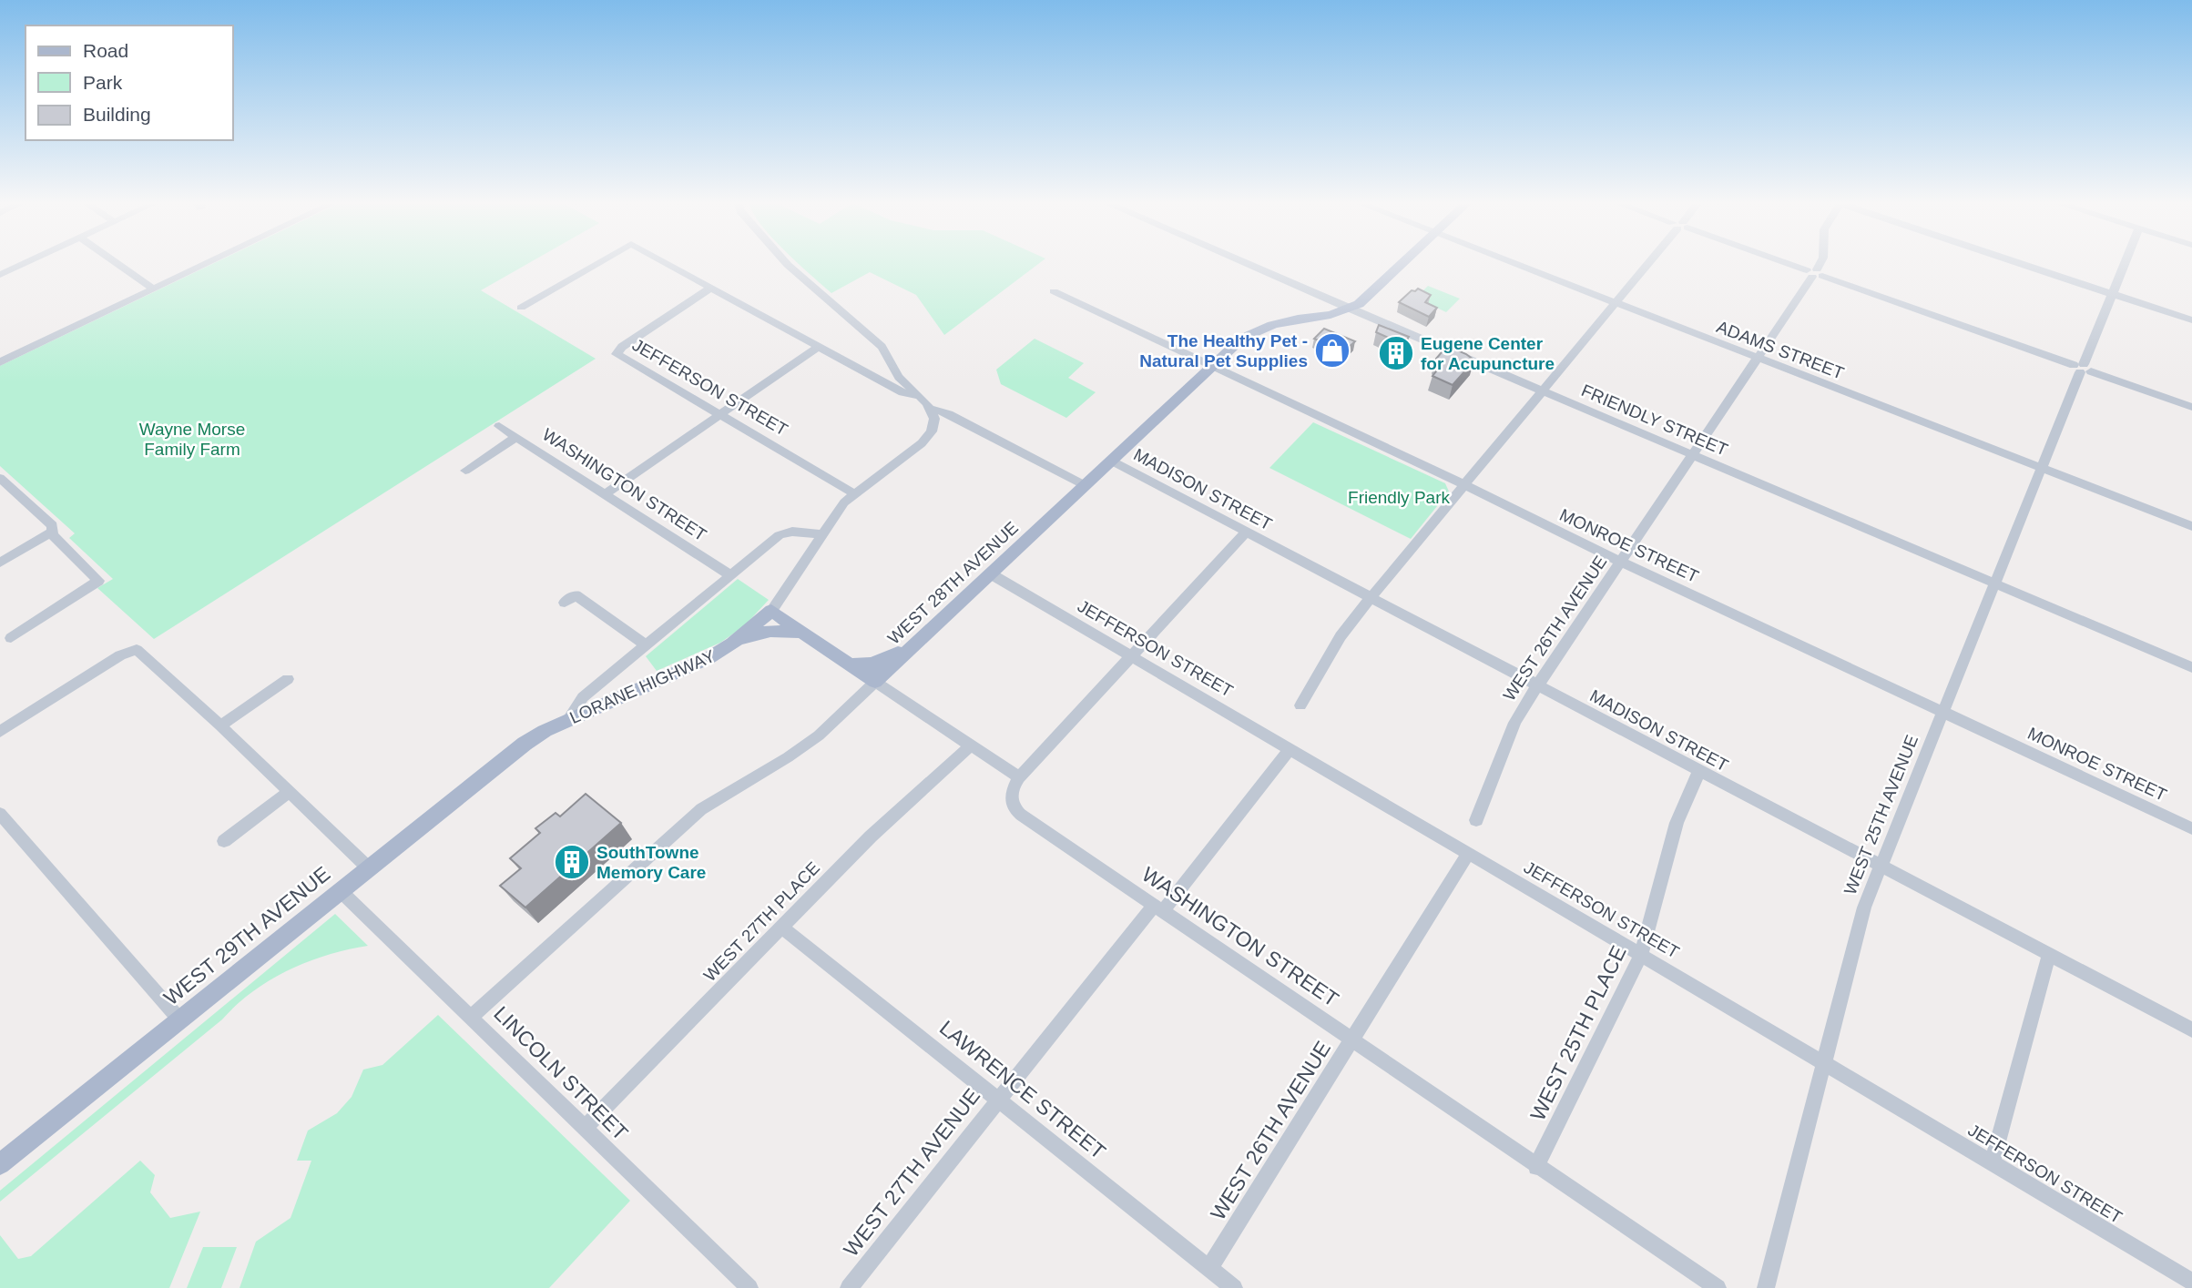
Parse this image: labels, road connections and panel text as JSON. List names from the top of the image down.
{
  "streets": {
    "main road": ["WEST 28TH AVENUE", "LORANE HIGHWAY", "WEST 29TH AVENUE"],
    "street": [
      "ADAMS STREET",
      "JEFFERSON STREET",
      "FRIENDLY STREET",
      "WASHINGTON STREET",
      "MADISON STREET",
      "MONROE STREET",
      "WEST 26TH AVENUE",
      "WEST 25TH AVENUE",
      "WEST 27TH PLACE",
      "WEST 25TH PLACE",
      "LINCOLN STREET",
      "LAWRENCE STREET",
      "WEST 27TH AVENUE"
    ]
  },
  "crossings": [
    ["ADAMS STREET", "WEST 26TH AVENUE"],
    ["ADAMS STREET", "WEST 25TH AVENUE"],
    ["JEFFERSON STREET", "WEST 28TH AVENUE"],
    ["JEFFERSON STREET", "WEST 26TH AVENUE"],
    ["JEFFERSON STREET", "LORANE HIGHWAY"],
    ["JEFFERSON STREET", "WEST 25TH AVENUE"],
    ["JEFFERSON STREET", "WEST 25TH PLACE"],
    ["JEFFERSON STREET", "WEST 27TH AVENUE"],
    ["FRIENDLY STREET", "WEST 28TH AVENUE"],
    ["FRIENDLY STREET", "WEST 26TH AVENUE"],
    ["FRIENDLY STREET", "WEST 25TH AVENUE"],
    ["WASHINGTON STREET", "WEST 26TH AVENUE"],
    ["WASHINGTON STREET", "WEST 25TH PLACE"],
    ["WASHINGTON STREET", "WEST 27TH AVENUE"],
    ["MADISON STREET", "WEST 28TH AVENUE"],
    ["MADISON STREET", "WEST 26TH AVENUE"],
    ["MADISON STREET", "WEST 25TH AVENUE"],
    ["MADISON STREET", "WEST 25TH PLACE"],
    ["MONROE STREET", "WEST 28TH AVENUE"],
    ["MONROE STREET", "WEST 26TH AVENUE"],
    ["MONROE STREET", "WEST 25TH AVENUE"],
    ["WEST 28TH AVENUE", "LINCOLN STREET"],
    ["WEST 26TH AVENUE", "LAWRENCE STREET"],
    ["LORANE HIGHWAY", "WEST 29TH AVENUE"],
    ["WEST 27TH PLACE", "LINCOLN STREET"],
    ["WEST 27TH PLACE", "LAWRENCE STREET"],
    ["WEST 29TH AVENUE", "LINCOLN STREET"],
    ["LAWRENCE STREET", "WEST 27TH AVENUE"]
  ],
  "parks": ["Wayne Morse Family Farm", "Friendly Park"],
  "places": {
    "shop": ["The Healthy Pet - Natural Pet Supplies"],
    "building": ["Eugene Center for Acupuncture", "SouthTowne Memory Care"]
  },
  "legend": ["Road", "Park", "Building"]
}
